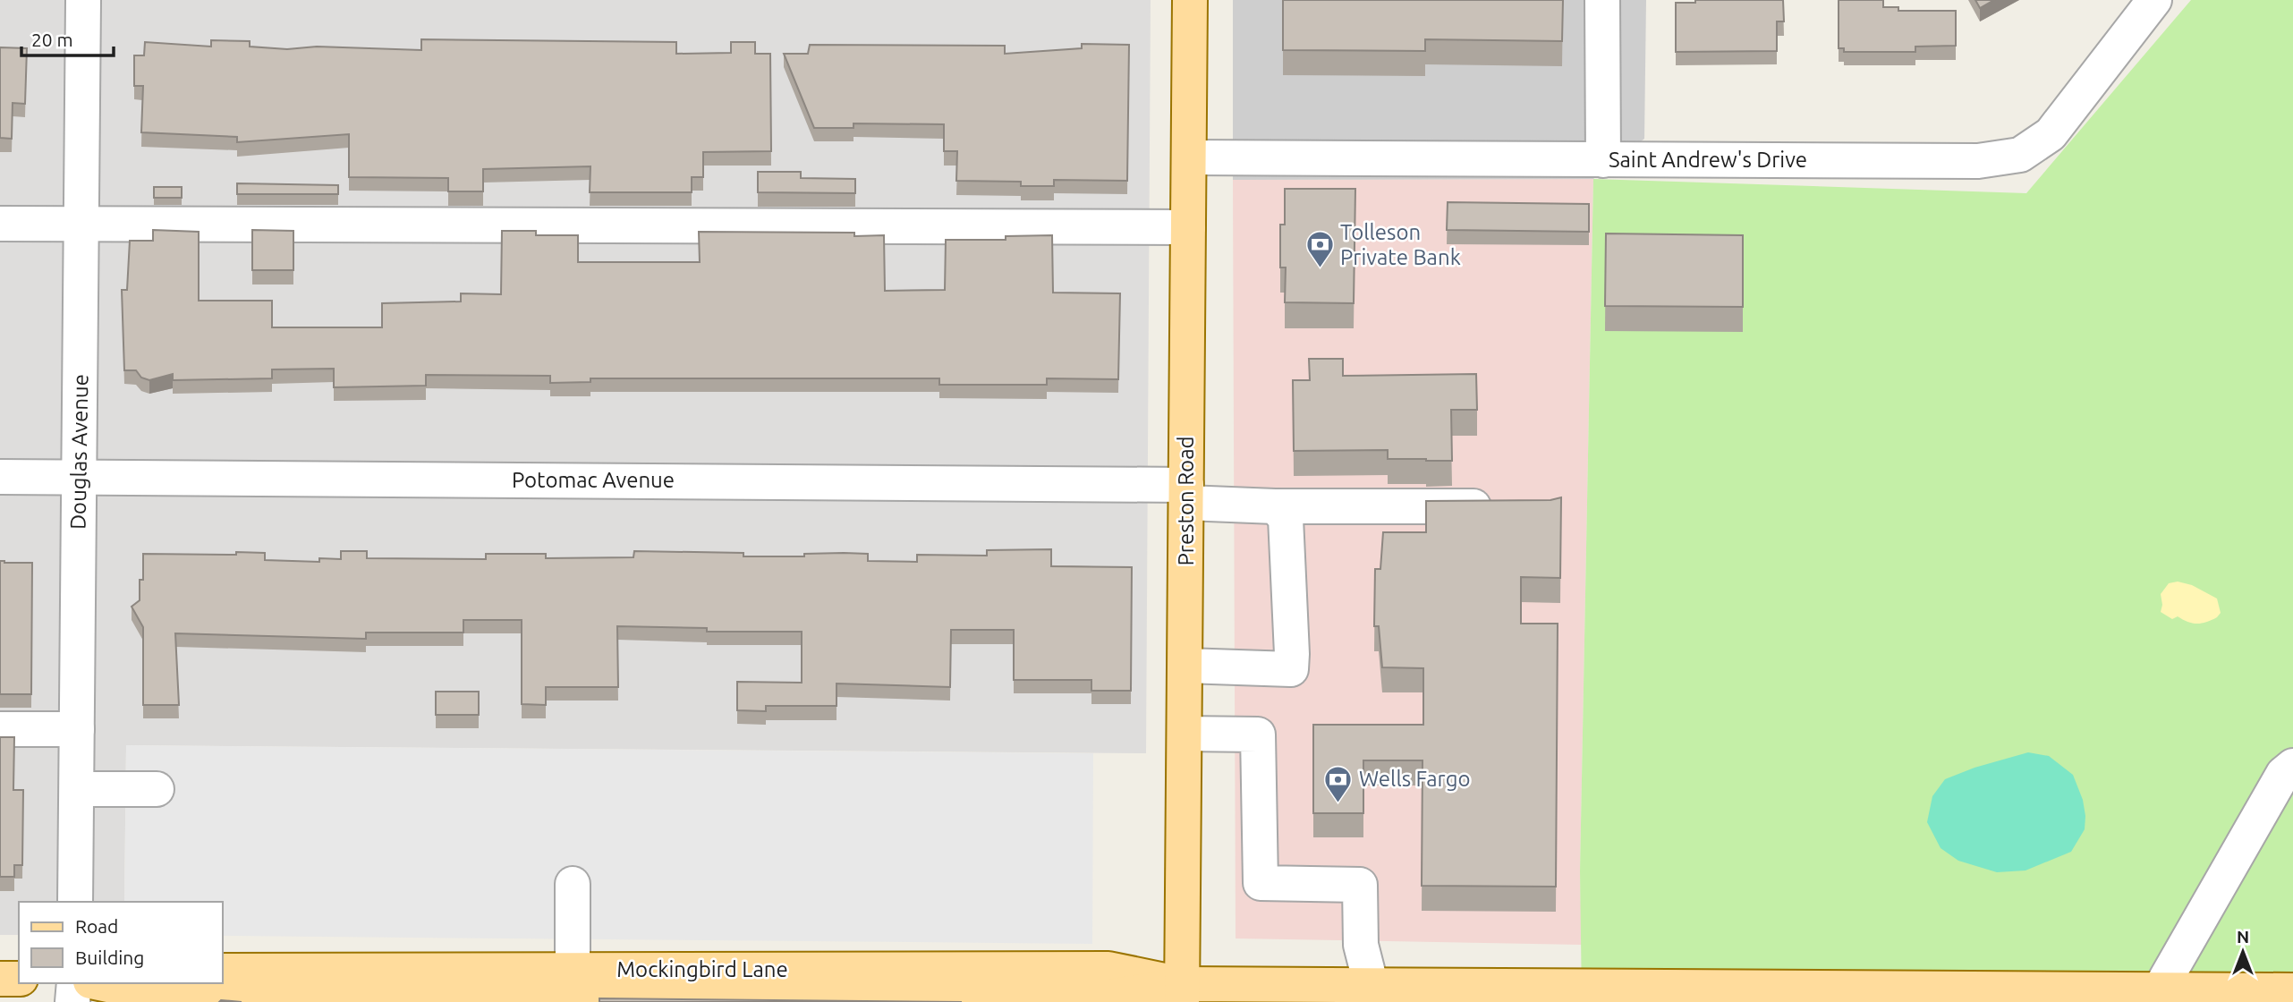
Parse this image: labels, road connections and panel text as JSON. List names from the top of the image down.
{
  "streets": {
    "main road": ["Preston Road", "Mockingbird Lane"],
    "street": ["Saint Andrew's Drive", "Douglas Avenue", "Potomac Avenue"]
  },
  "crossings": [
    ["Saint Andrew's Drive", "Preston Road"],
    ["Douglas Avenue", "Potomac Avenue"],
    ["Potomac Avenue", "Preston Road"],
    ["Preston Road", "Mockingbird Lane"]
  ],
  "places": {
    "bank": ["Tolleson Private Bank", "Wells Fargo"]
  },
  "legend": ["Road", "Building"],
  "scale_bar": "20 m",
  "north": "top"
}
